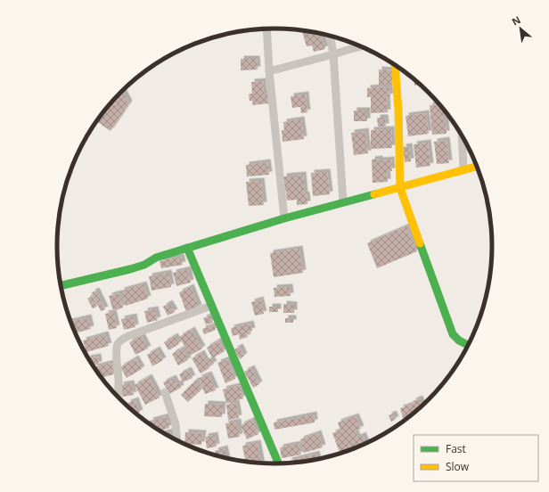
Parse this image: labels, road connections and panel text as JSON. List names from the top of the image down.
{
  "legend": ["Fast", "Slow"],
  "north": "top left"
}
